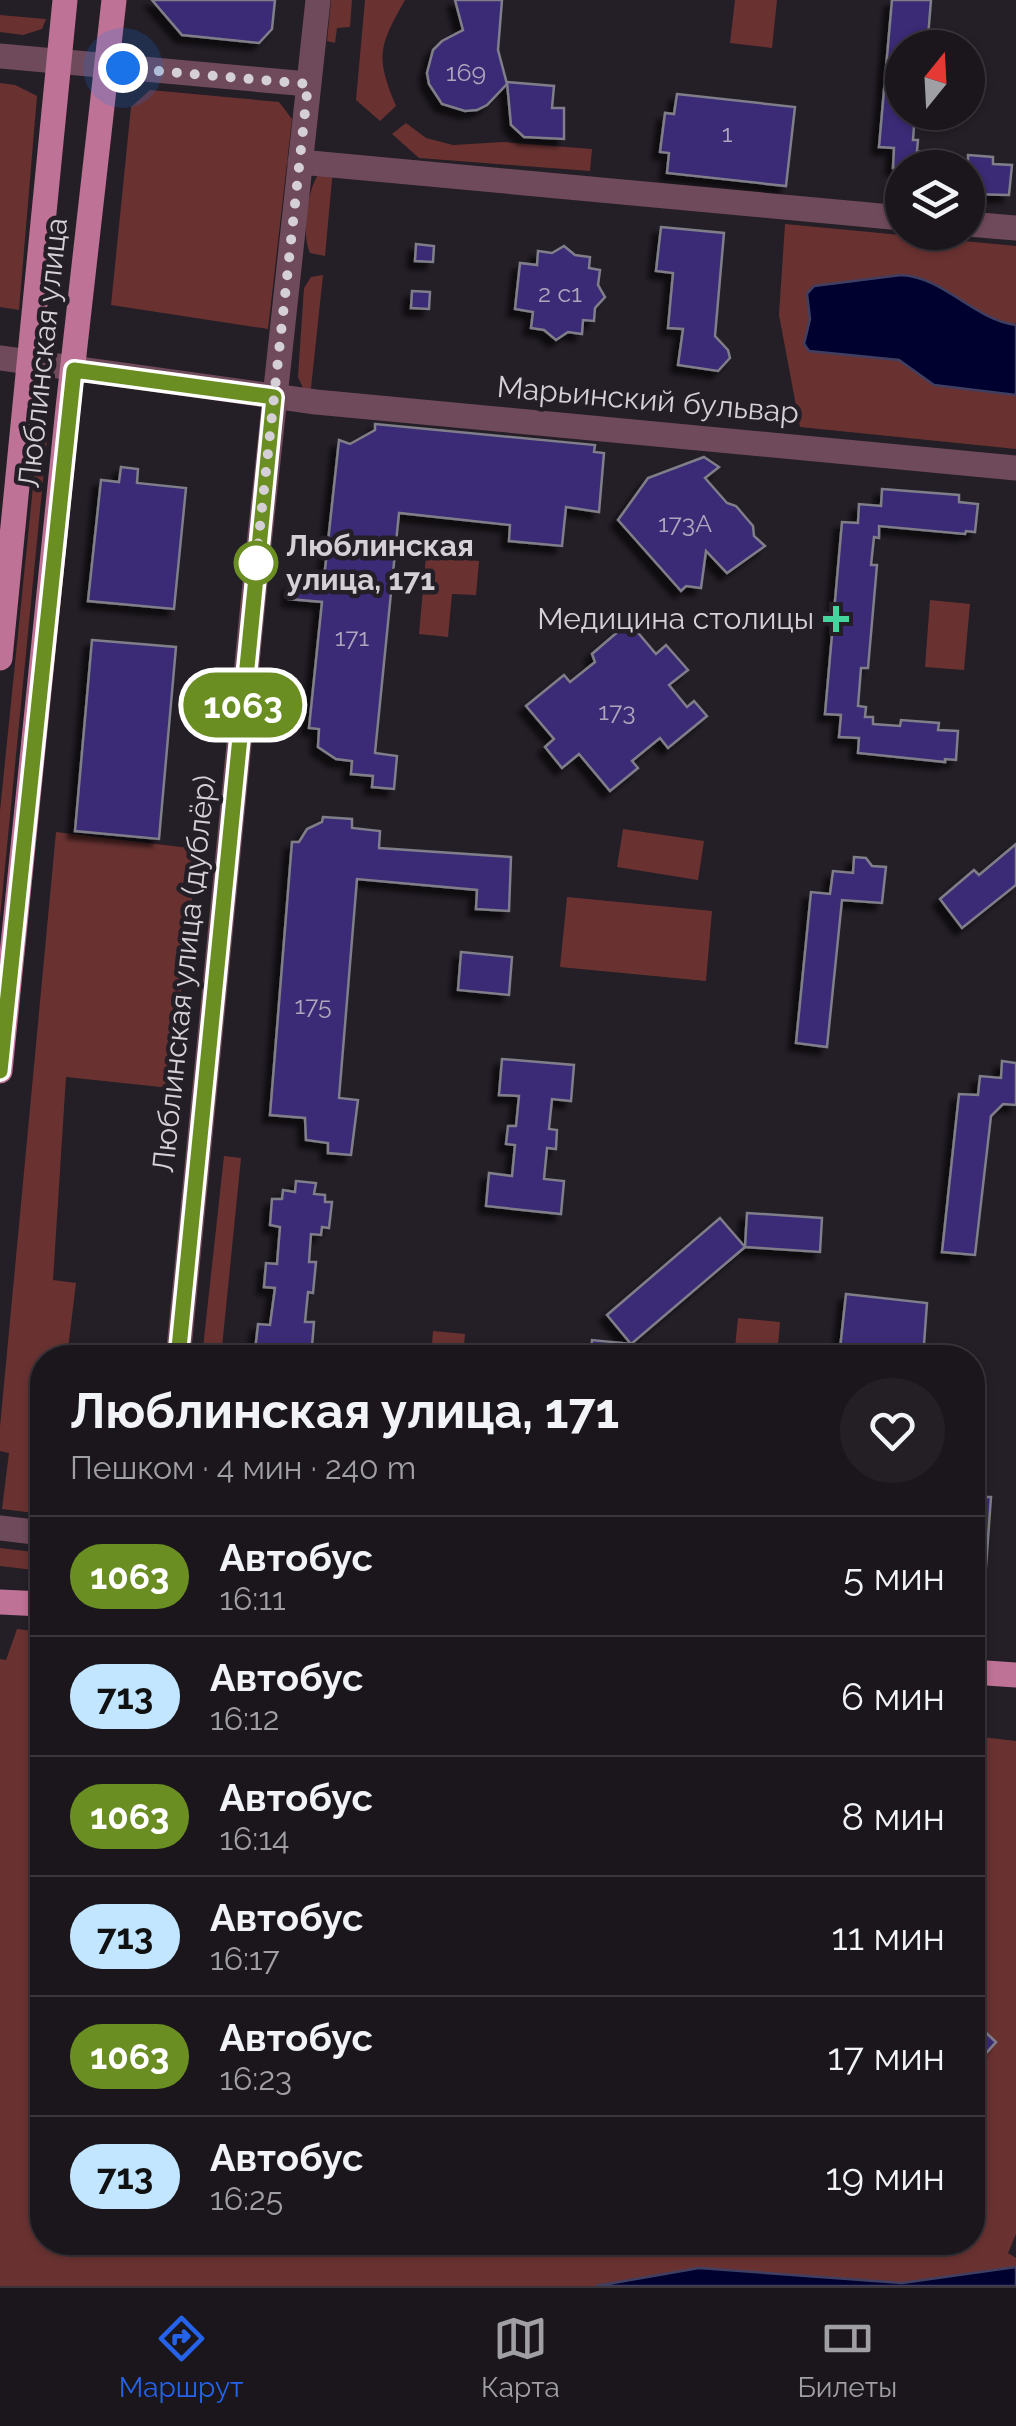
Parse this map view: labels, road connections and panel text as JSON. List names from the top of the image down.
{
  "streets": {
    "main road": ["Люблинская улица"],
    "street": ["Марьинский бульвар", "Люблинская улица (дублёр)"]
  },
  "crossings": [
    ["Люблинская улица", "Марьинский бульвар"],
    ["Марьинский бульвар", "Люблинская улица (дублёр)"]
  ],
  "places": {
    "other": ["Люблинская улица, 171"],
    "health": ["Медицина столицы"]
  },
  "lines": ["bus line 1063"],
  "house_numbers": [
    "169",
    "1",
    "2 с1",
    "173А",
    "171",
    "173",
    "175"
  ],
  "north": "top",
  "page": {
    "on_map": "1063",
    "heading": ["Люблинская улица, 171", "Пешком · 4 мин · 240 m"],
    "list": [
      {
        "mark": "1063",
        "name": "Автобус",
        "note": "16:11",
        "value": "5 мин"
      },
      {
        "mark": "713",
        "name": "Автобус",
        "note": "16:12",
        "value": "6 мин"
      },
      {
        "mark": "1063",
        "name": "Автобус",
        "note": "16:14",
        "value": "8 мин"
      },
      {
        "mark": "713",
        "name": "Автобус",
        "note": "16:17",
        "value": "11 мин"
      },
      {
        "mark": "1063",
        "name": "Автобус",
        "note": "16:23",
        "value": "17 мин"
      },
      {
        "mark": "713",
        "name": "Автобус",
        "note": "16:25",
        "value": "19 мин"
      }
    ],
    "tabs": ["Маршрут", "Карта", "Билеты"]
  }
}
